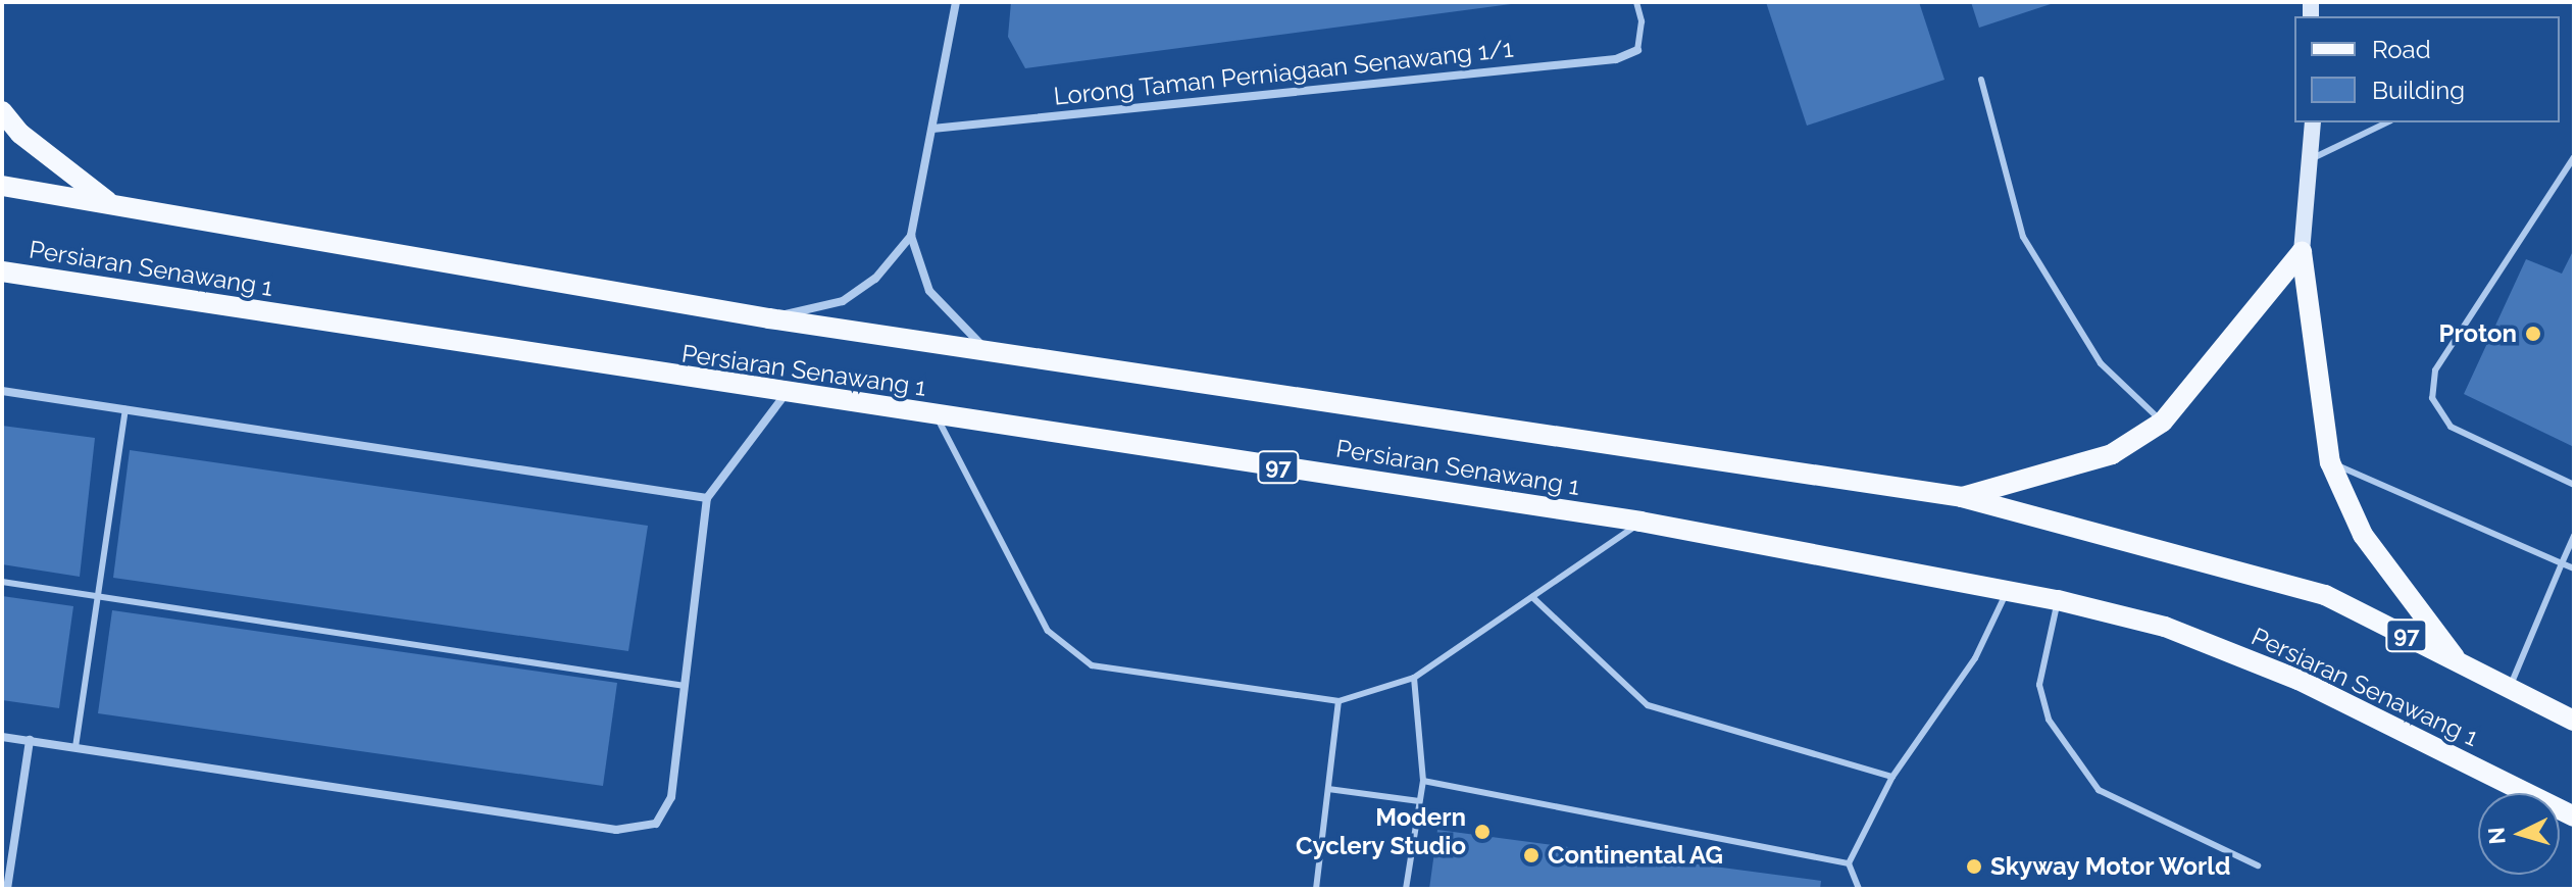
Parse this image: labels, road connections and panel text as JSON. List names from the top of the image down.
{
  "streets": {
    "main road": ["Persiaran Senawang 1", "97"],
    "street": ["Lorong Taman Perniagaan Senawang 1/1"]
  },
  "places": [
    "Proton",
    "Modern Cyclery Studio",
    "Continental AG",
    "Skyway Motor World"
  ],
  "legend": ["Road", "Building"],
  "north": "left"
}
